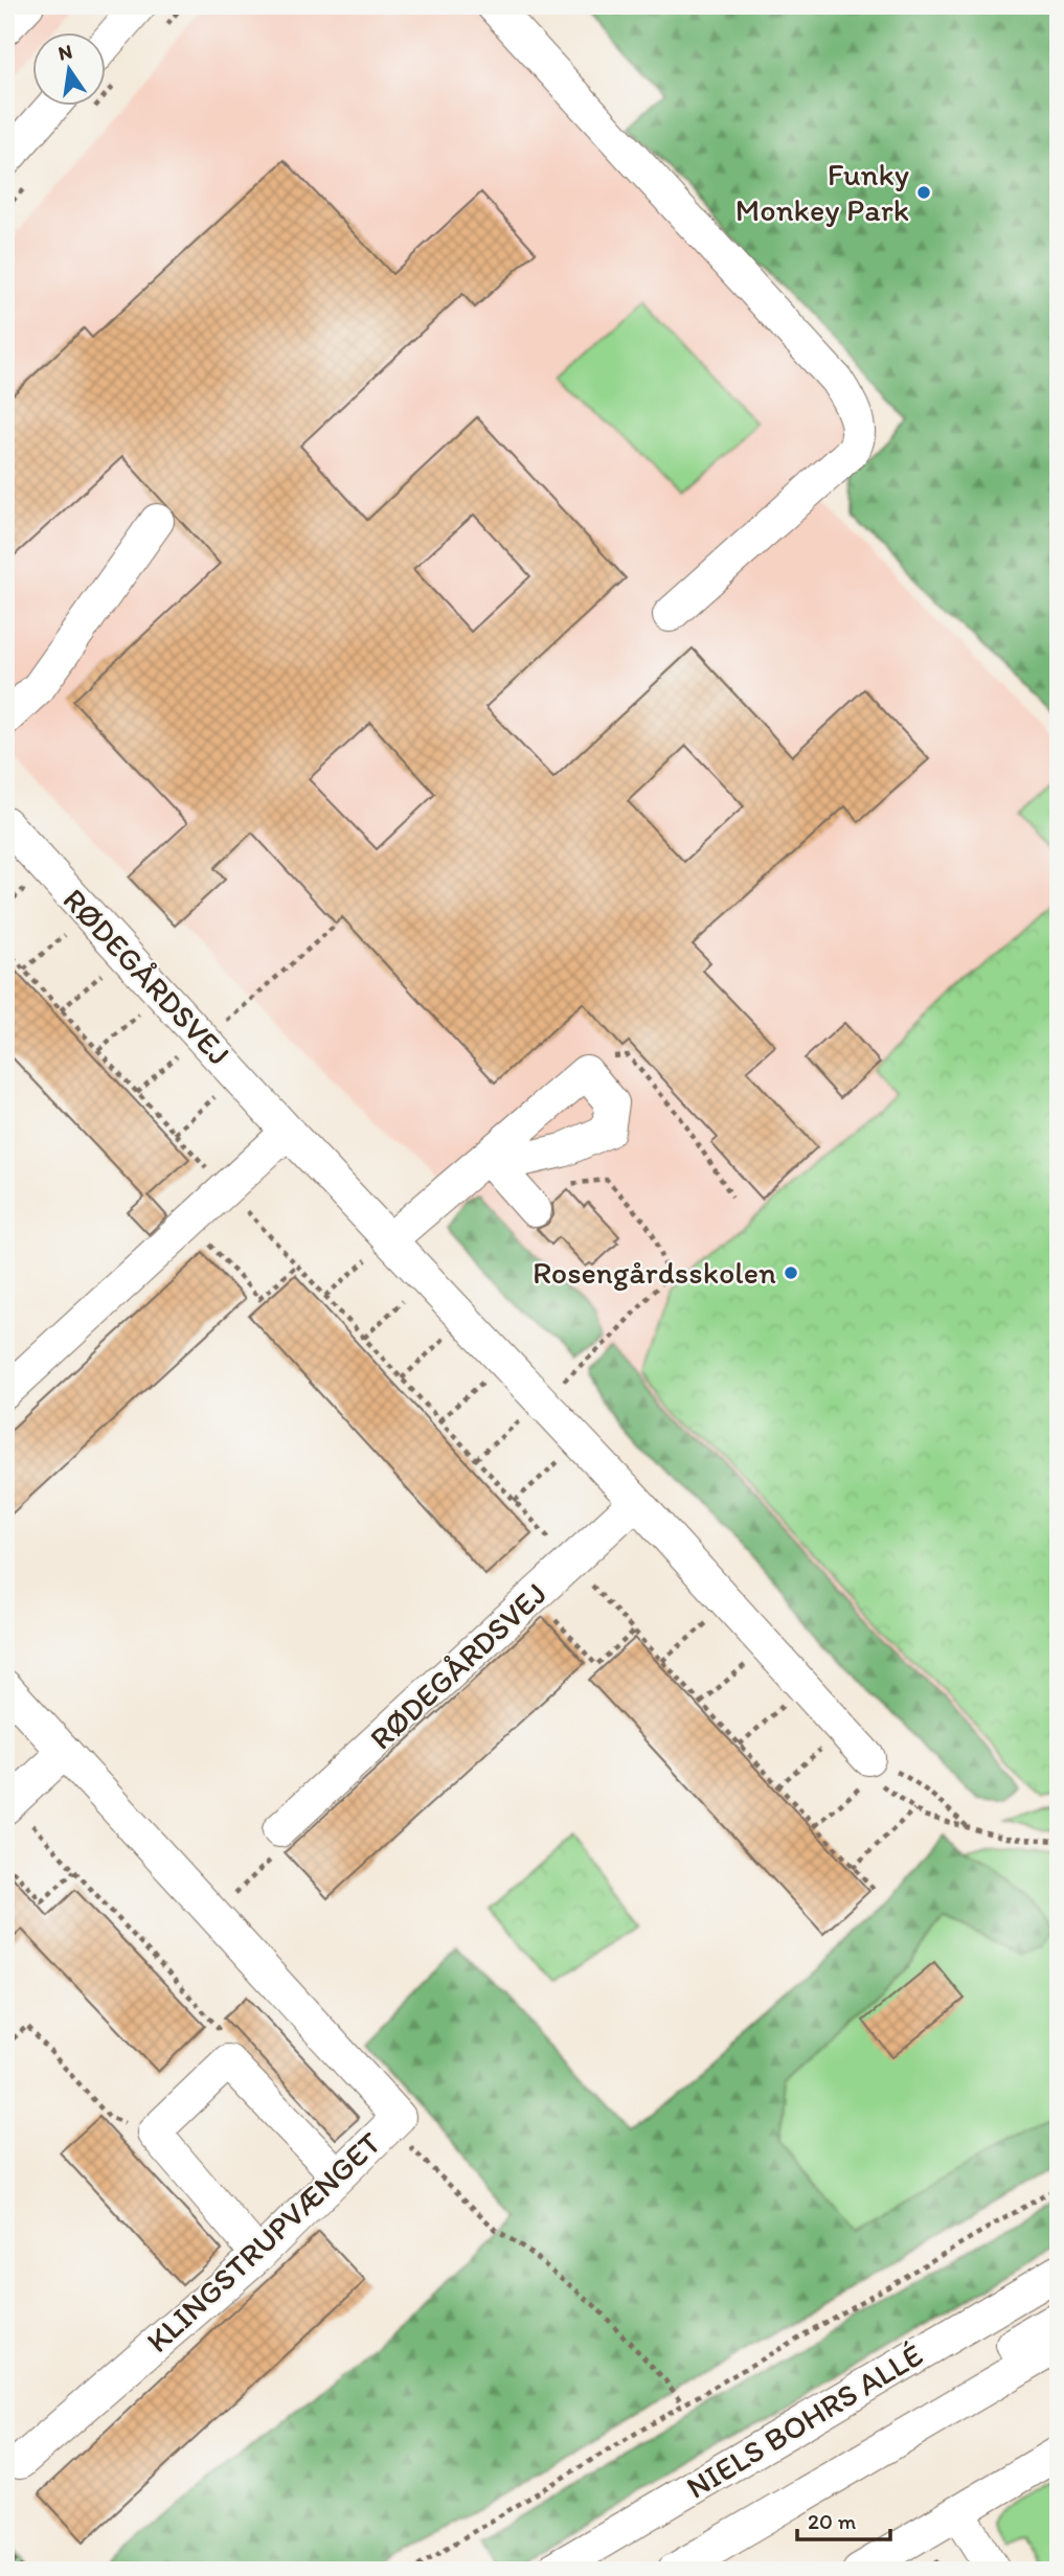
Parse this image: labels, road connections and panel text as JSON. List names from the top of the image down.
{
  "streets": {
    "street": ["RØDEGÅRDSVEJ", "KLINGSTRUPVÆNGET", "NIELS BOHRS ALLÉ"]
  },
  "places": ["Funky Monkey Park", "Rosengårdsskolen"],
  "scale_bar": "20 m",
  "north": "top"
}
